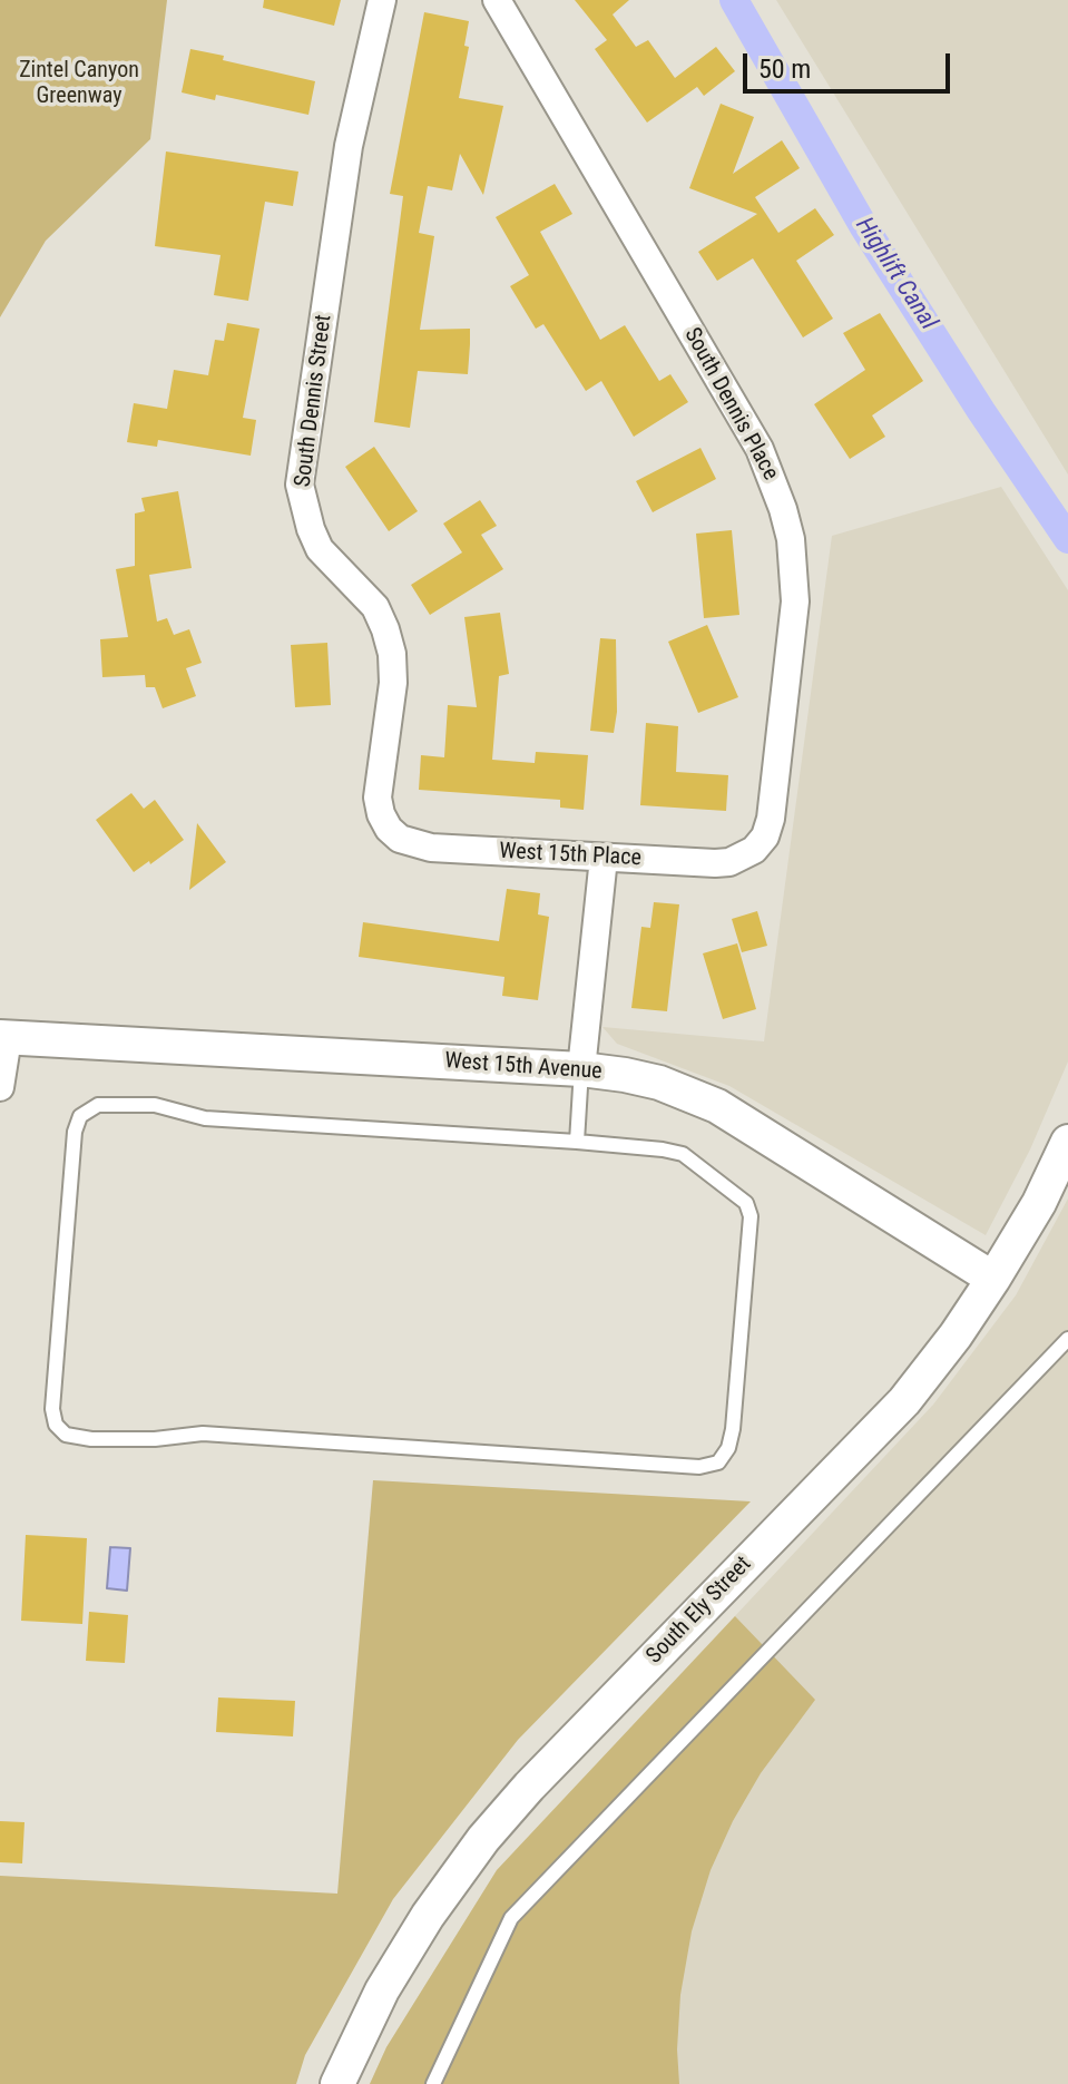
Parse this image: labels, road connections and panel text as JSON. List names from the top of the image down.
{
  "streets": {
    "street": [
      "South Dennis Street",
      "South Dennis Place",
      "West 15th Place",
      "West 15th Avenue",
      "South Ely Street"
    ]
  },
  "crossings": [
    ["South Dennis Street", "West 15th Place"],
    ["South Dennis Place", "West 15th Place"],
    ["West 15th Avenue", "South Ely Street"]
  ],
  "water": ["Highlift Canal"],
  "parks": ["Zintel Canyon Greenway"],
  "scale_bar": "50 m"
}
